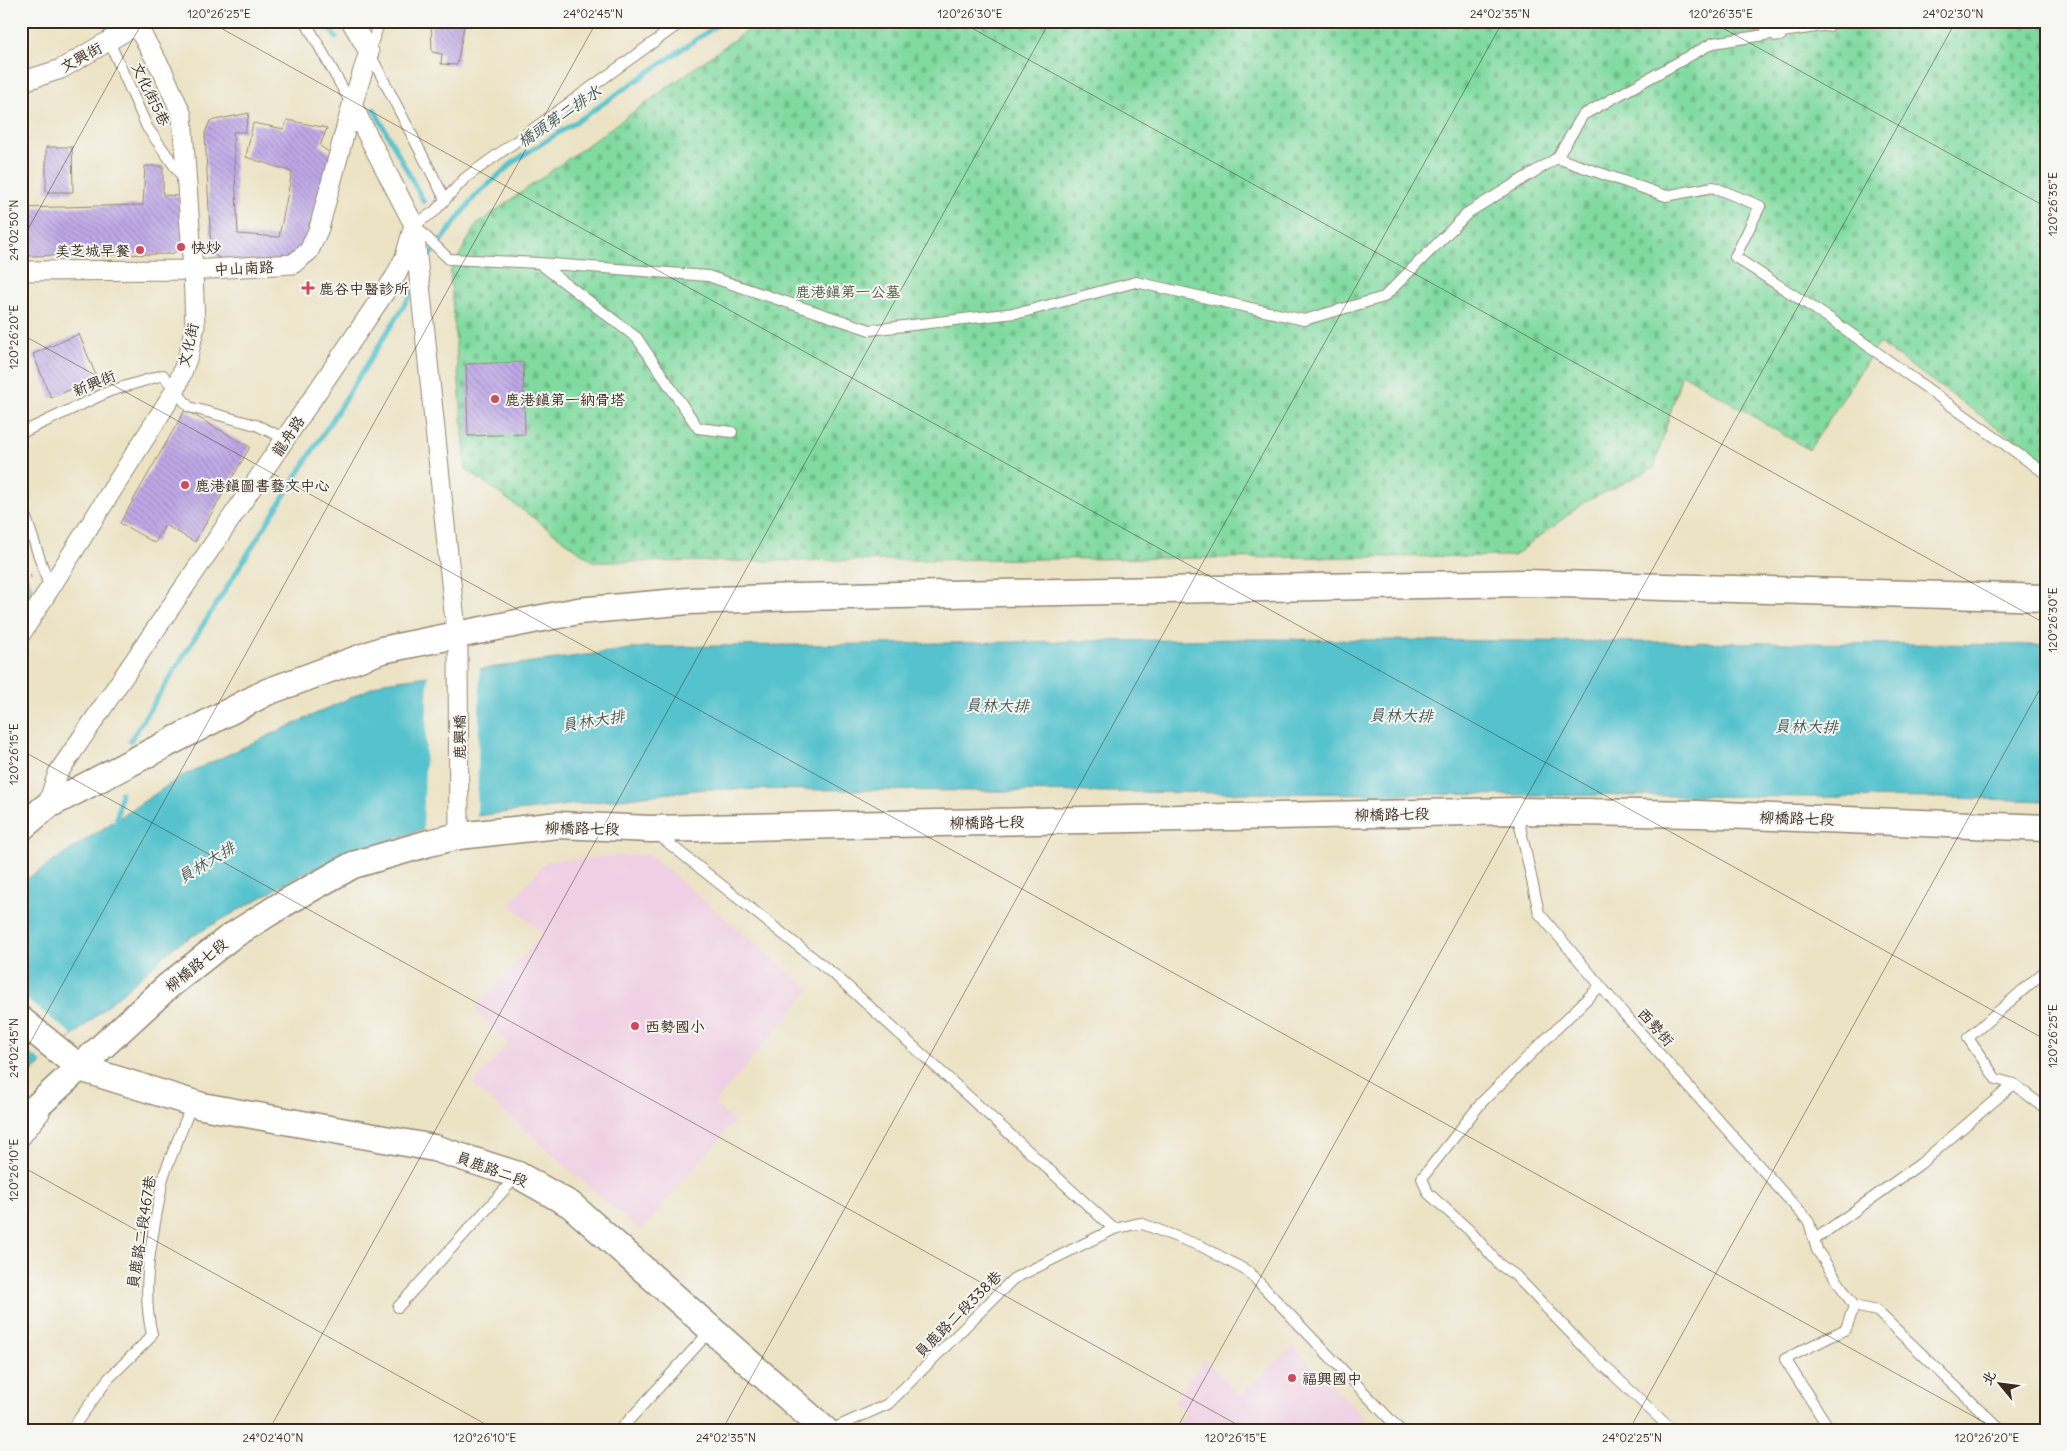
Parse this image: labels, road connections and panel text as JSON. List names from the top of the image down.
{
  "streets": {
    "main road": ["柳橋路七段", "員鹿路二段"],
    "street": [
      "文興街",
      "中山南路",
      "文化街",
      "龍舟路",
      "鹿興橋"
    ],
    "lane": [
      "文化街5巷",
      "新興街",
      "西勢街",
      "員鹿路二段467巷",
      "員鹿路二段338巷"
    ]
  },
  "crossings": [
    ["文興街", "文化街5巷"],
    ["文興街", "文化街"],
    ["文化街5巷", "文化街"],
    ["中山南路", "文化街"],
    ["文化街", "新興街"],
    ["龍舟路", "鹿興橋"],
    ["鹿興橋", "柳橋路七段"],
    ["柳橋路七段", "西勢街"],
    ["柳橋路七段", "員鹿路二段"],
    ["員鹿路二段", "員鹿路二段467巷"]
  ],
  "water": ["橋頭第二排水", "員林大排"],
  "parks": ["鹿港鎮第一公墓"],
  "places": {
    "other": [
      "快炒",
      "美芝城早餐",
      "鹿港鎮第一納骨塔",
      "鹿港鎮圖書藝文中心",
      "西勢國小",
      "福興國中"
    ],
    "health": ["鹿谷中醫診所"]
  },
  "north": "top left",
  "coordinates": [
    "120°26'25\"E",
    "24°02'45\"N",
    "120°26'30\"E",
    "24°02'35\"N",
    "120°26'35\"E",
    "24°02'30\"N",
    "24°02'50\"N",
    "120°26'20\"E",
    "120°26'15\"E",
    "120°26'10\"E",
    "24°02'40\"N",
    "24°02'25\"N"
  ]
}
